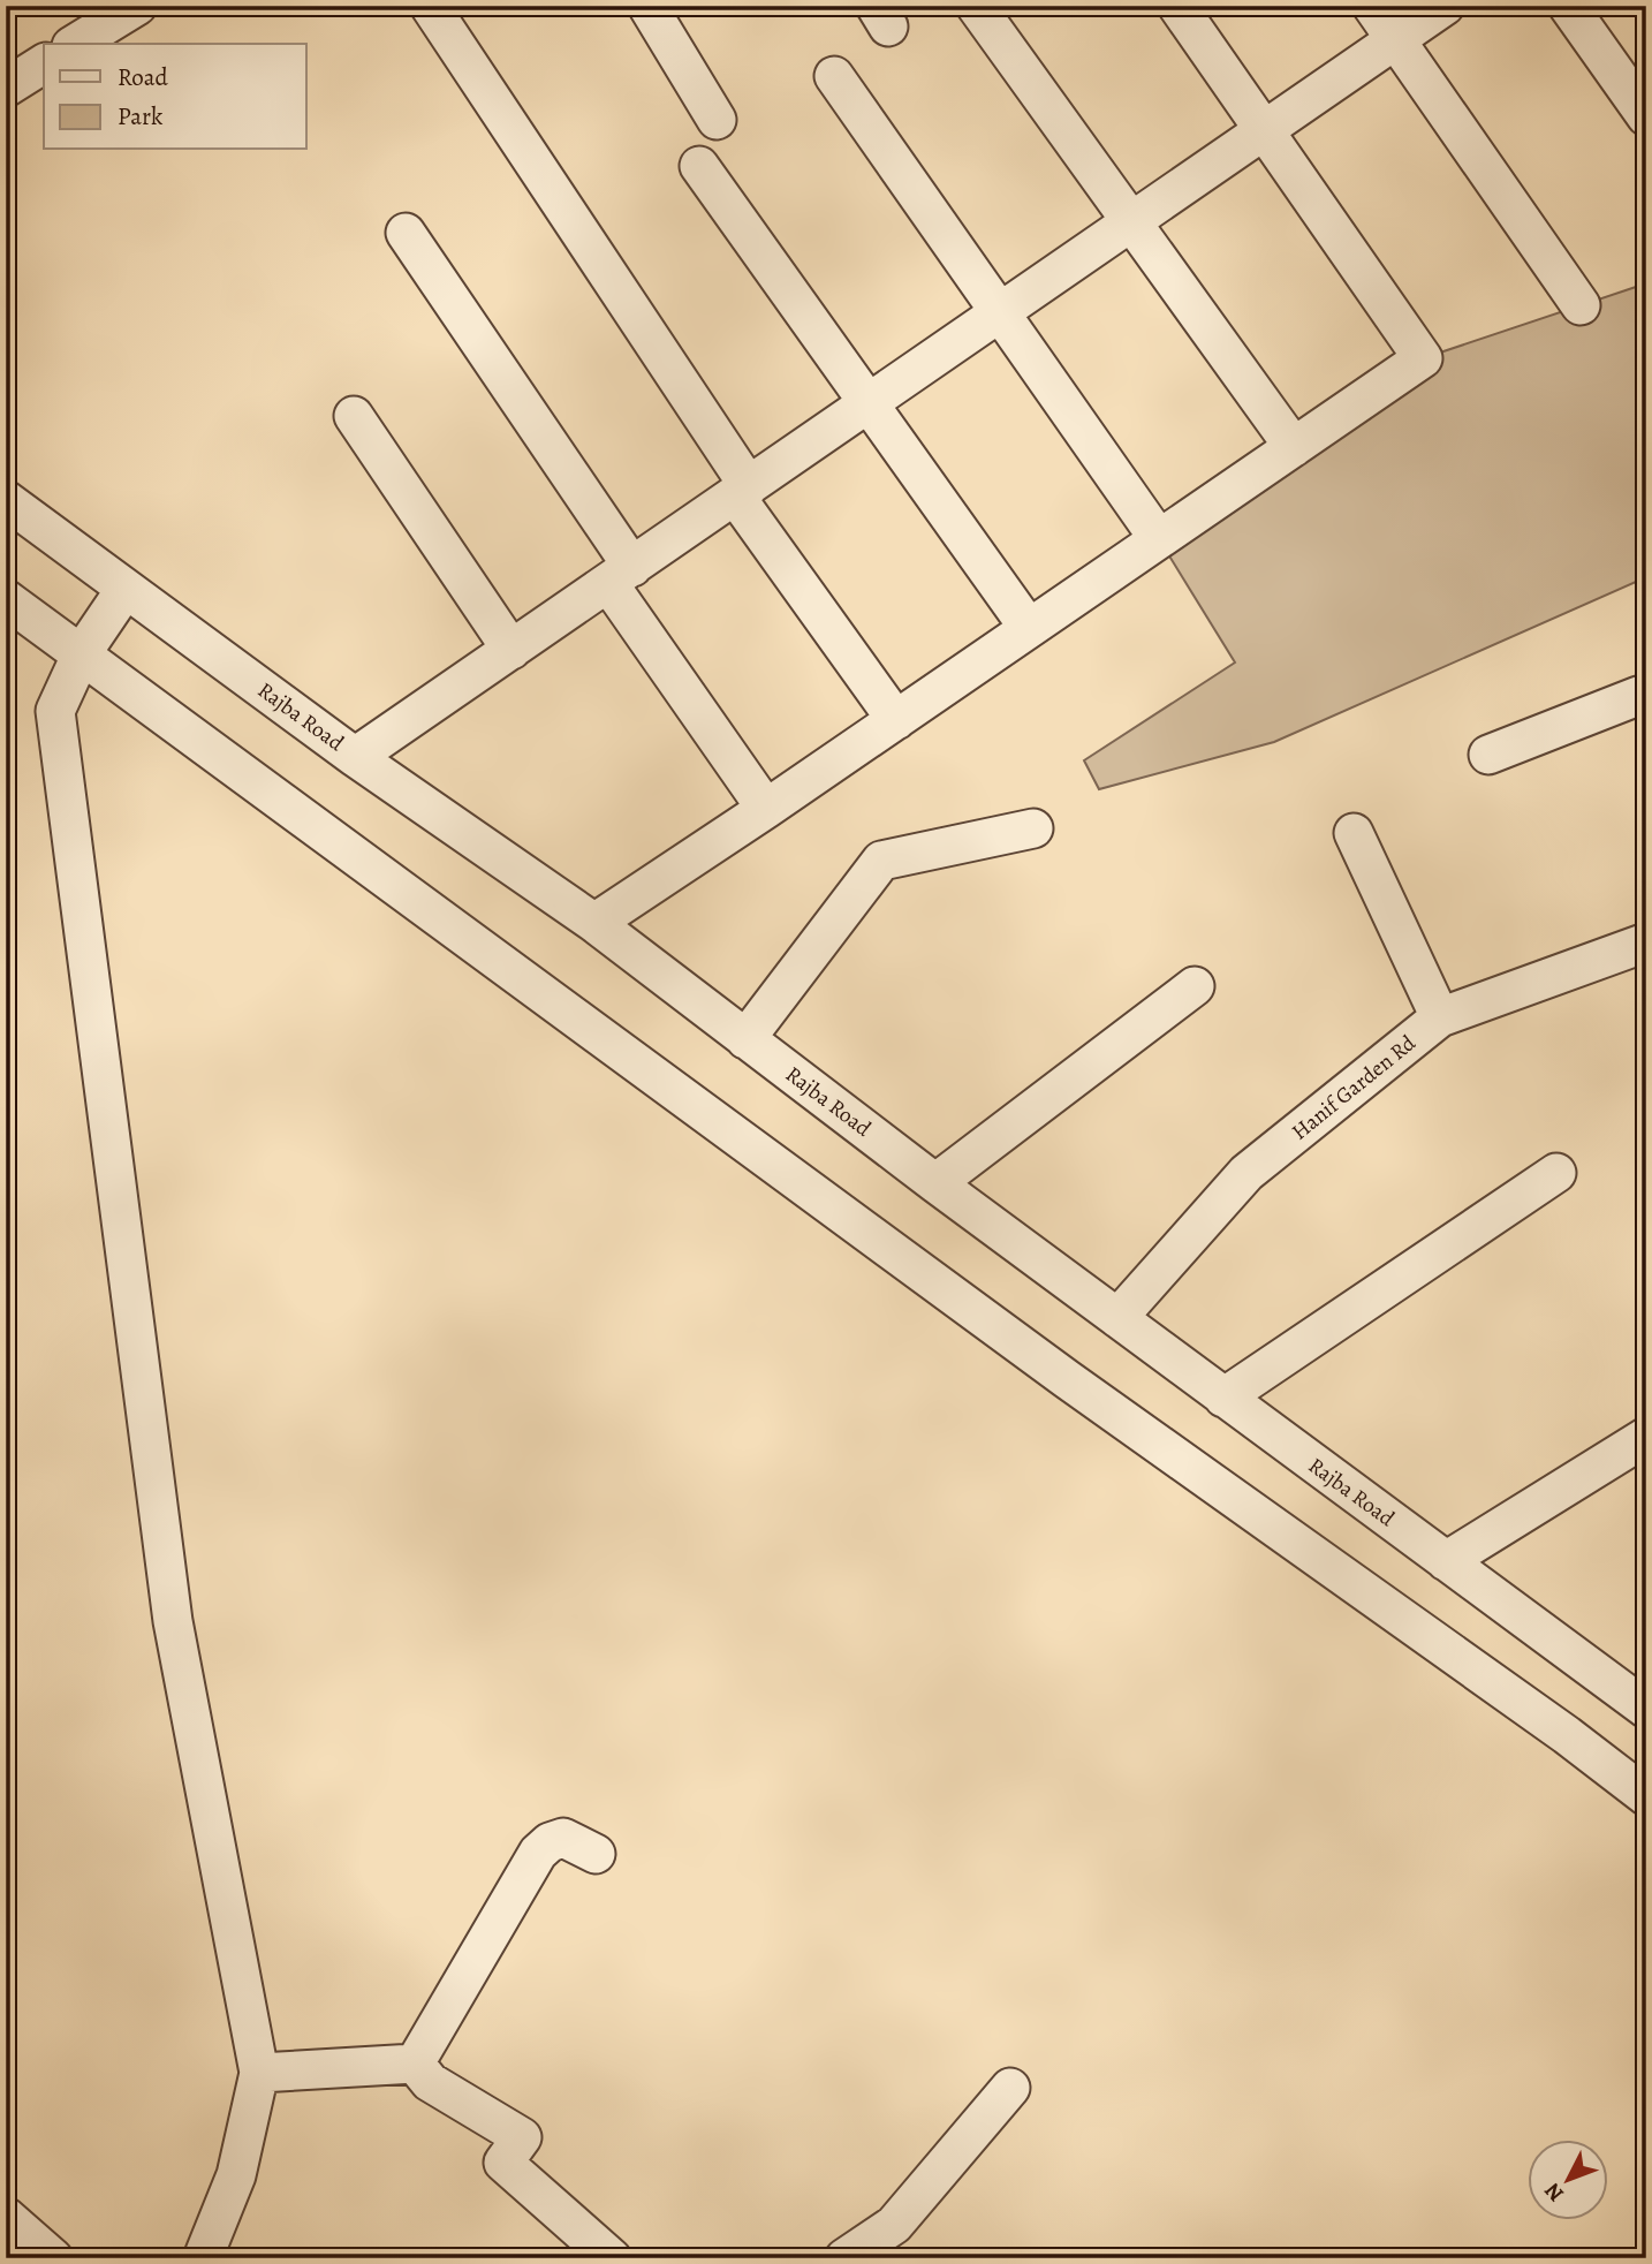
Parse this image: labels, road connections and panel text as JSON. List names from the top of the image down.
{
  "streets": {
    "street": ["Rajba Road", "Hanif Garden Rd"]
  },
  "crossings": [
    ["Rajba Road", "Hanif Garden Rd"]
  ],
  "legend": ["Road", "Park"],
  "north": "bottom left"
}
